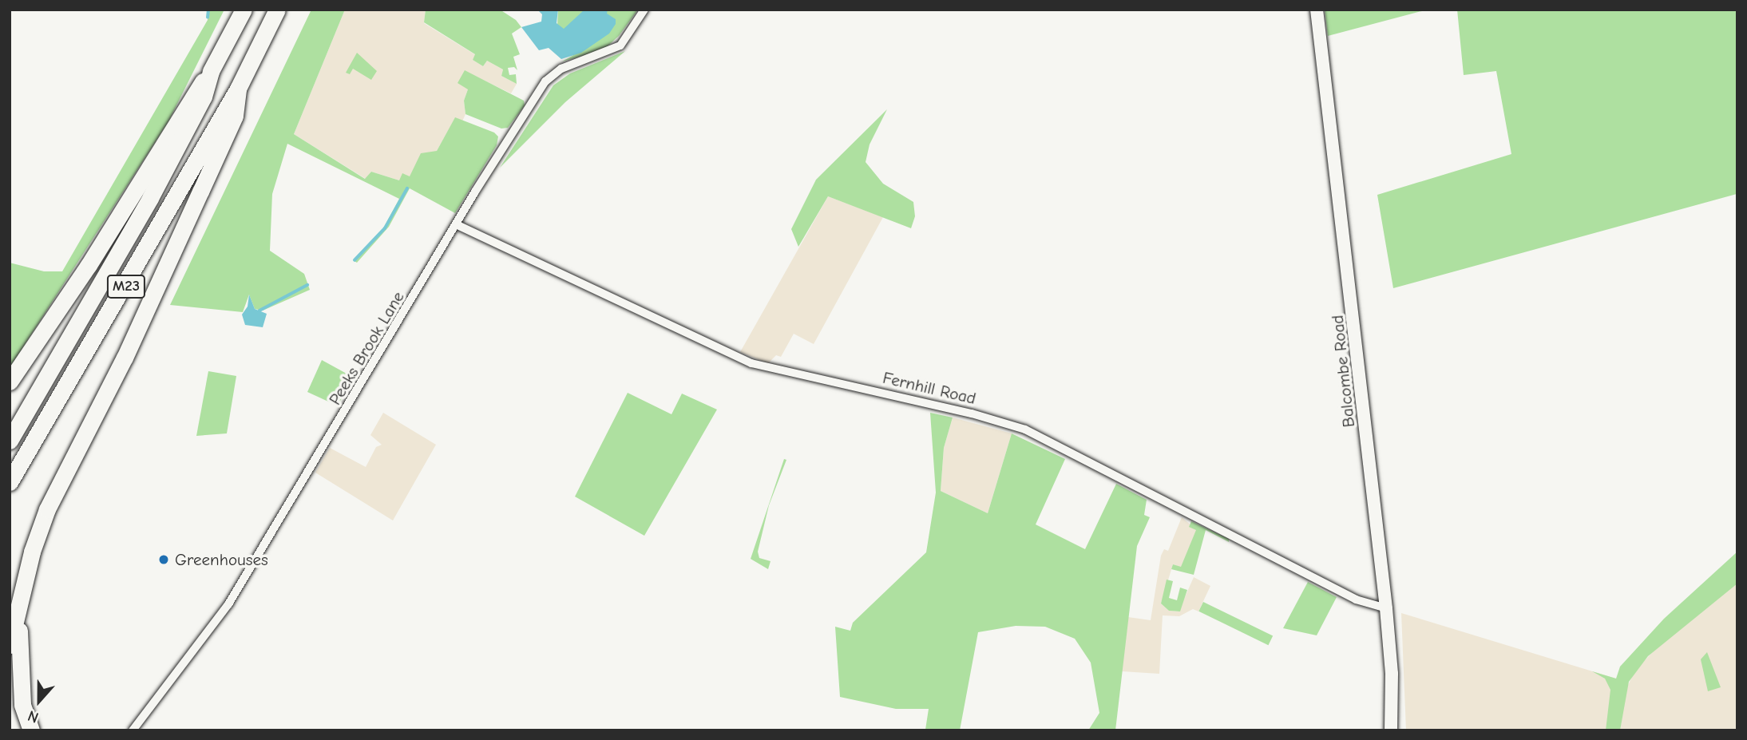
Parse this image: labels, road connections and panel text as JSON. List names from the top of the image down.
{
  "streets": {
    "highway": ["M23"],
    "main road": ["Balcombe Road"],
    "street": ["Peeks Brook Lane", "Fernhill Road"]
  },
  "crossings": [
    ["Peeks Brook Lane", "Fernhill Road"],
    ["Balcombe Road", "Fernhill Road"]
  ],
  "places": ["Greenhouses"],
  "north": "bottom"
}
